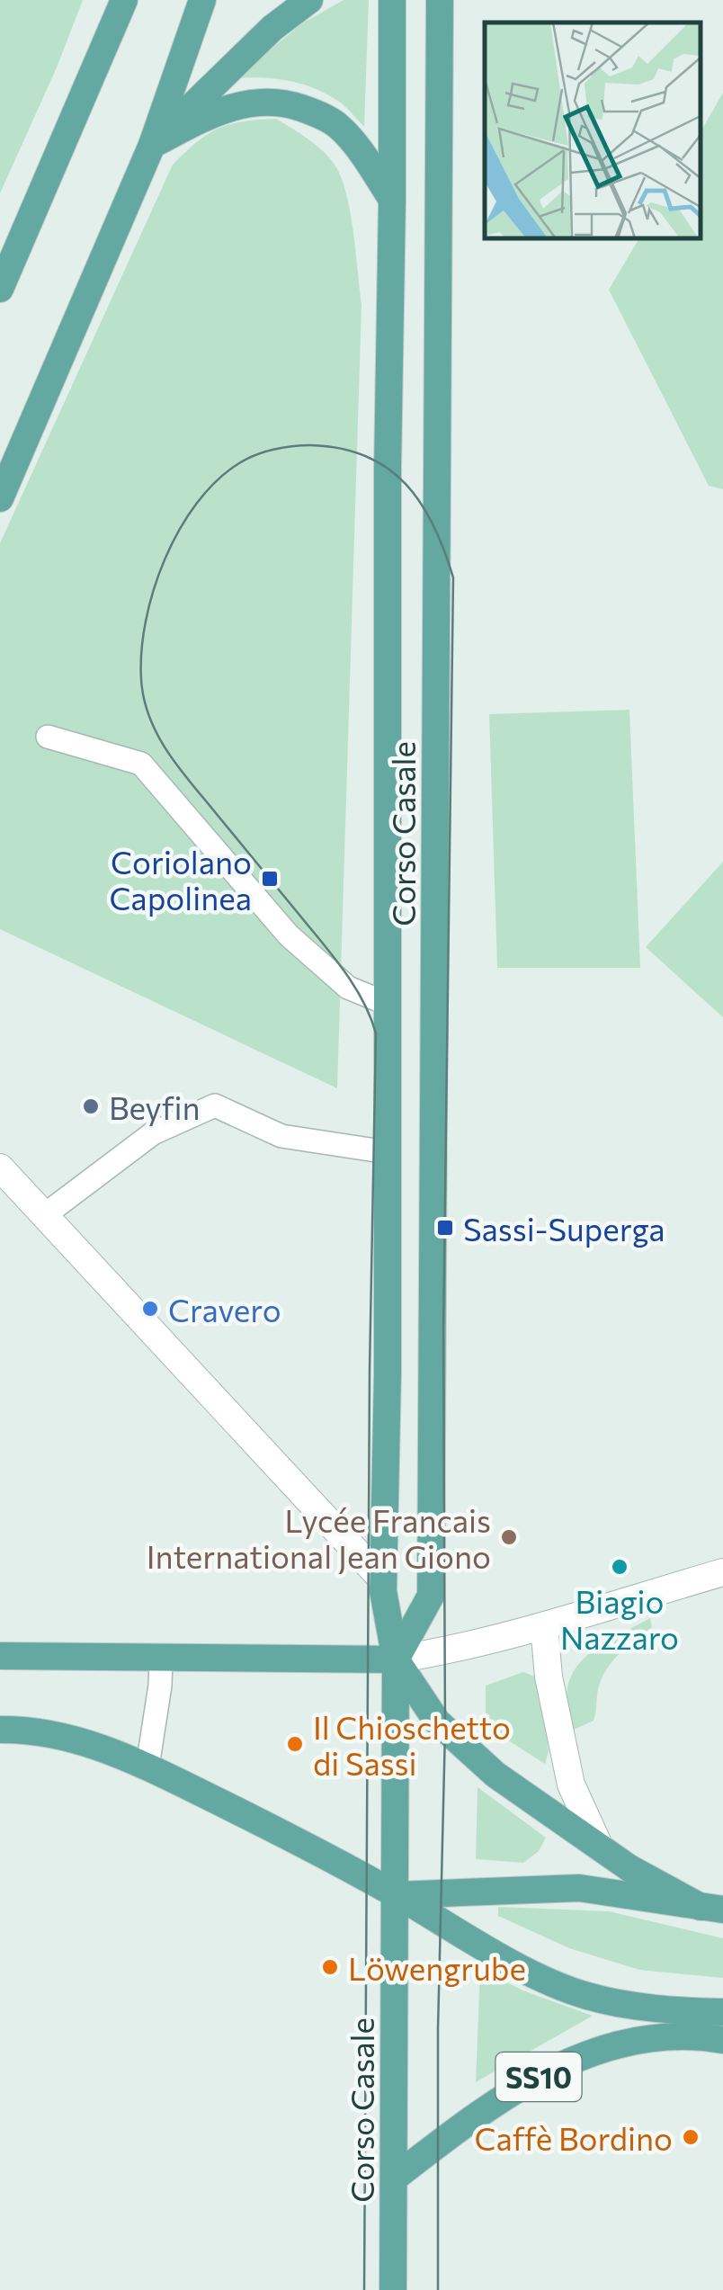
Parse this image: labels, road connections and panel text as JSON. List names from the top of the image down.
{
  "streets": {
    "main road": ["Corso Casale", "SS10"]
  },
  "crossings": [
    ["Corso Casale", "SS10"]
  ],
  "places": {
    "transit": ["Coriolano Capolinea", "Sassi-Superga"],
    "other": [
      "Beyfin",
      "Cravero",
      "Lycée Francais International Jean Giono",
      "Biagio Nazzaro",
      "Il Chioschetto di Sassi",
      "Löwengrube",
      "Caffè Bordino"
    ]
  }
}
